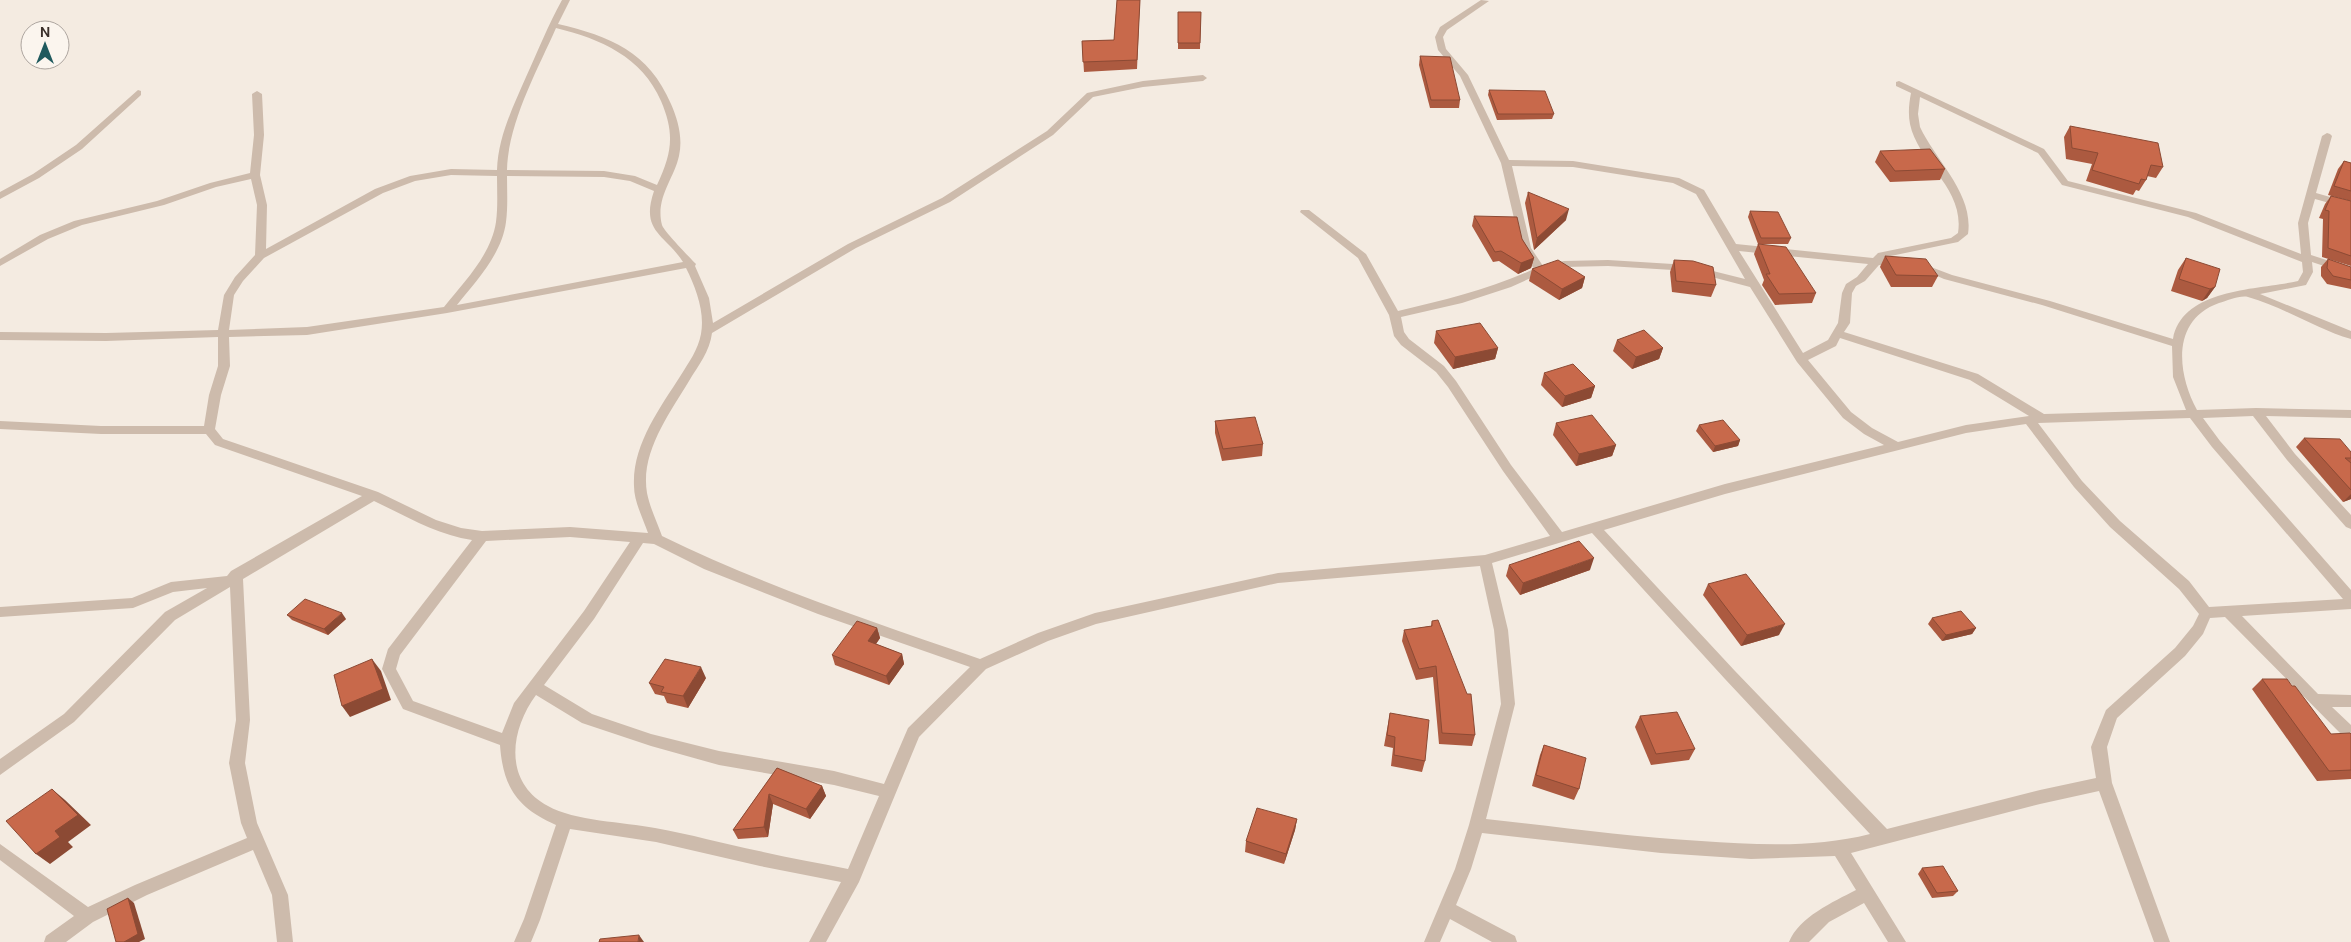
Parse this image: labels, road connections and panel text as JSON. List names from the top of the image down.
{
  "north": "top"
}
